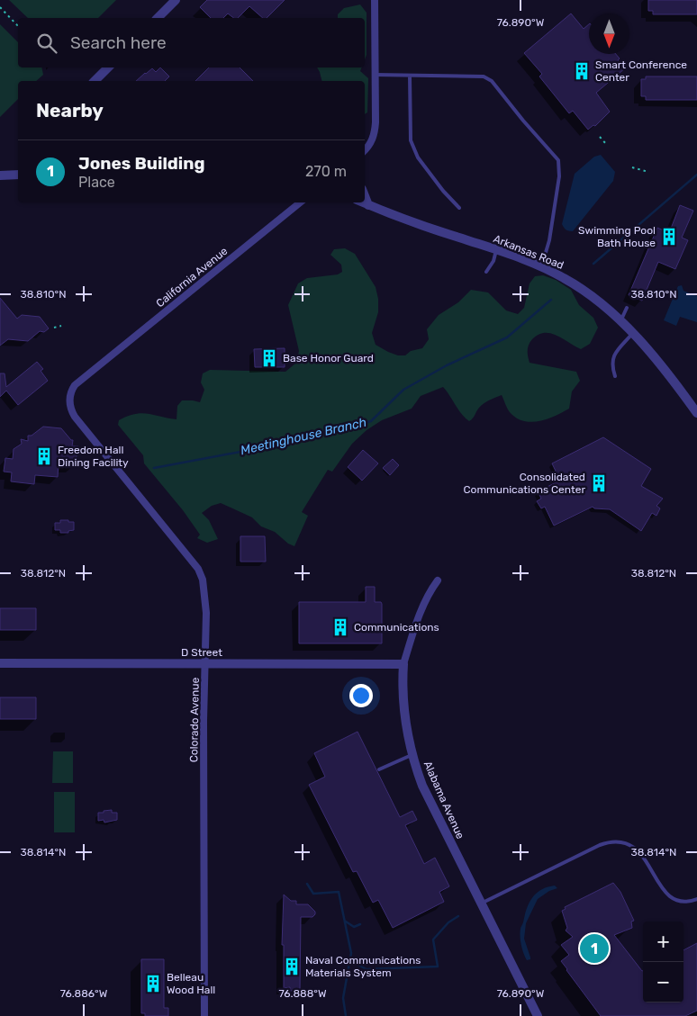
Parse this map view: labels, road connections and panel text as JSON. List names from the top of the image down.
{
  "streets": {
    "street": [
      "Arkansas Road",
      "California Avenue",
      "D Street",
      "Colorado Avenue",
      "Alabama Avenue"
    ]
  },
  "crossings": [
    ["California Avenue", "Colorado Avenue"],
    ["D Street", "Colorado Avenue"],
    ["D Street", "Alabama Avenue"]
  ],
  "water": ["Meetinghouse Branch"],
  "places": {
    "building": [
      "Smart Conference Center",
      "Swimming Pool Bath House",
      "Base Honor Guard",
      "Freedom Hall Dining Facility",
      "Consolidated Communications Center",
      "Communications",
      "Naval Communications Materials System",
      "Belleau Wood Hall"
    ]
  },
  "north": "bottom",
  "page": {
    "search": "Search here",
    "heading": "Nearby",
    "list": [
      {
        "mark": "1",
        "name": "Jones Building",
        "note": "Place",
        "value": "270 m"
      }
    ],
    "map_buttons": ["+", "−"],
    "pins": "1"
  },
  "coordinates": [
    "76.890°W",
    "38.810°N",
    "38.812°N",
    "38.814°N",
    "76.886°W",
    "76.888°W"
  ]
}
